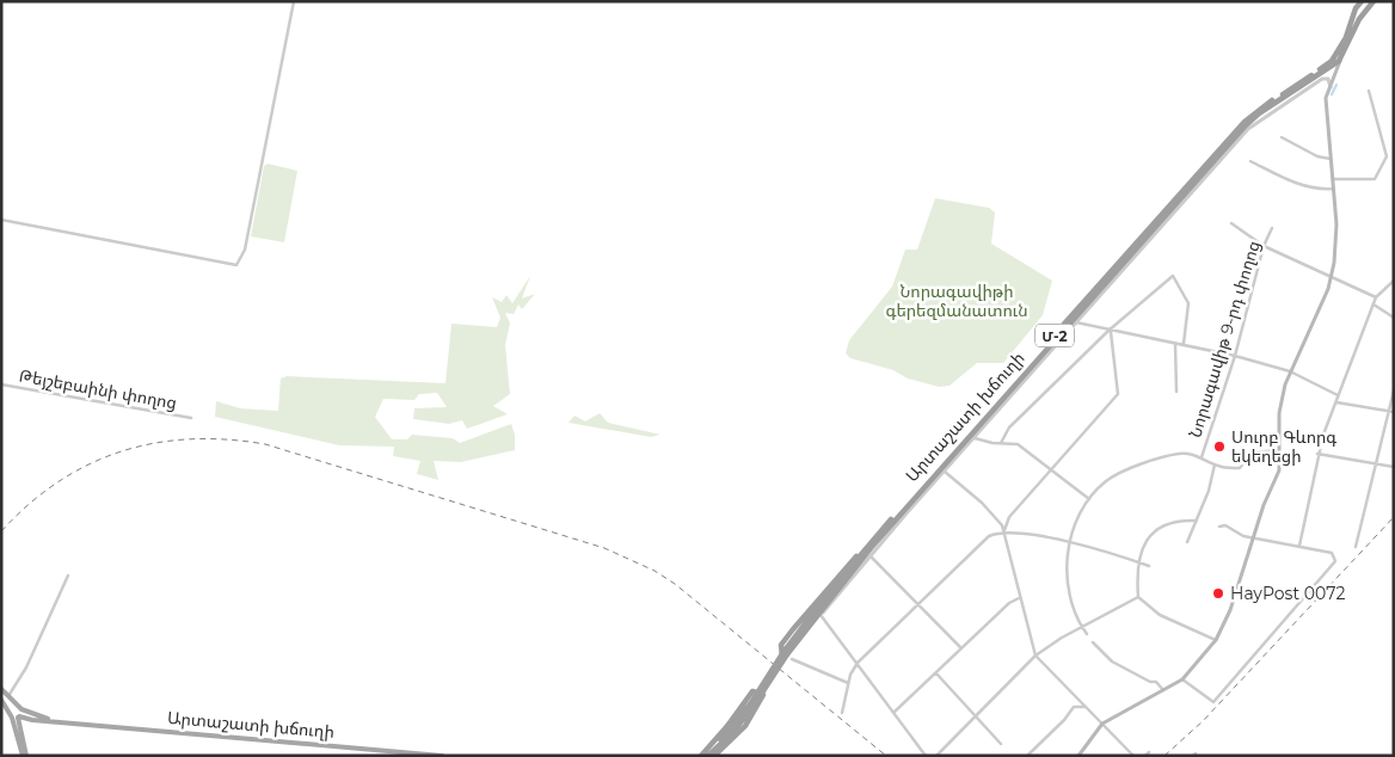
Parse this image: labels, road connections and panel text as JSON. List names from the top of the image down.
{
  "streets": {
    "highway": ["Մ-2", "Արտաշատի խճուղի"],
    "street": ["Նորագավիթ 9-րդ փողոց", "Թեյշեբաինի փողոց"]
  },
  "crossings": [
    ["Մ-2", "Արտաշատի խճուղի"]
  ],
  "parks": ["Նորագավիթի գերեզմանատուն"],
  "places": ["Սուրբ Գևորգ եկեղեցի", "HayPost 0072"]
}
